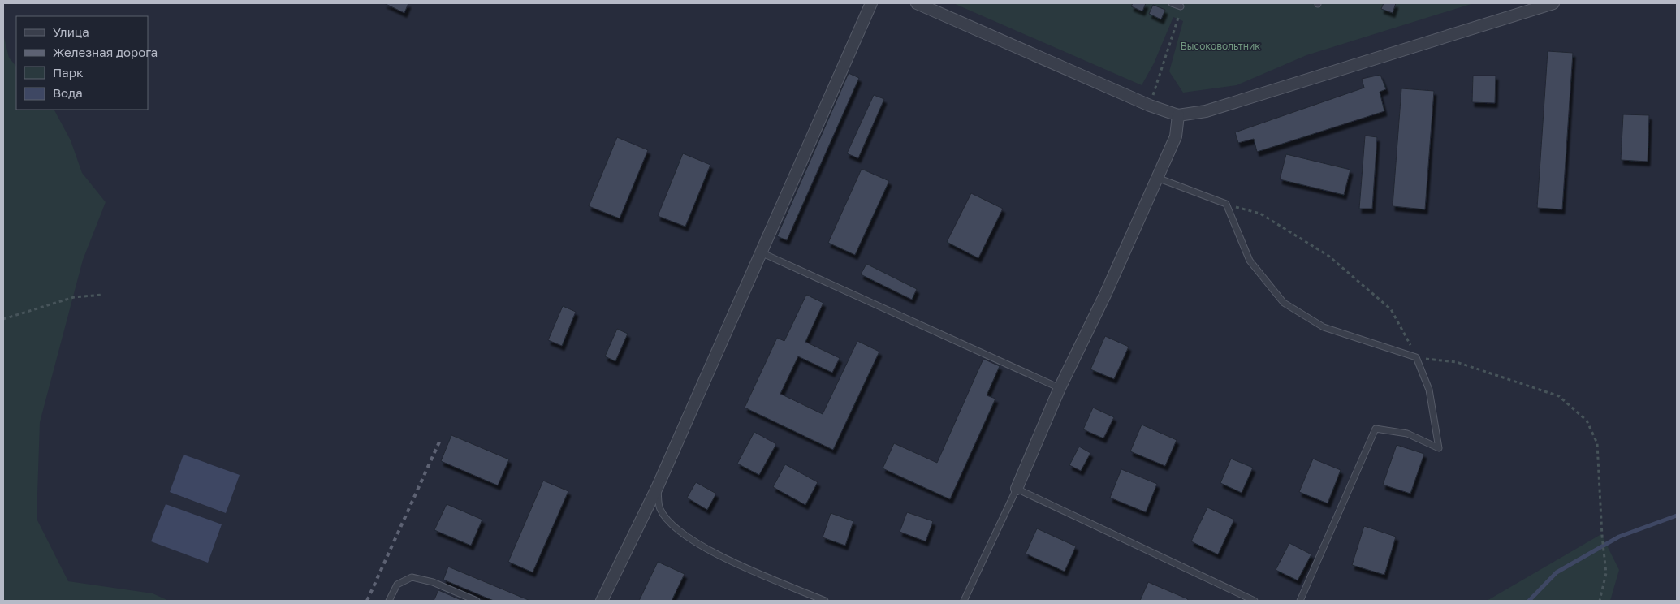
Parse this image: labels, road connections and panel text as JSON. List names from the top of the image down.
{
  "parks": ["Высоковольтник"],
  "legend": [
    "Улица",
    "Железная дорога",
    "Парк",
    "Вода"
  ]
}
